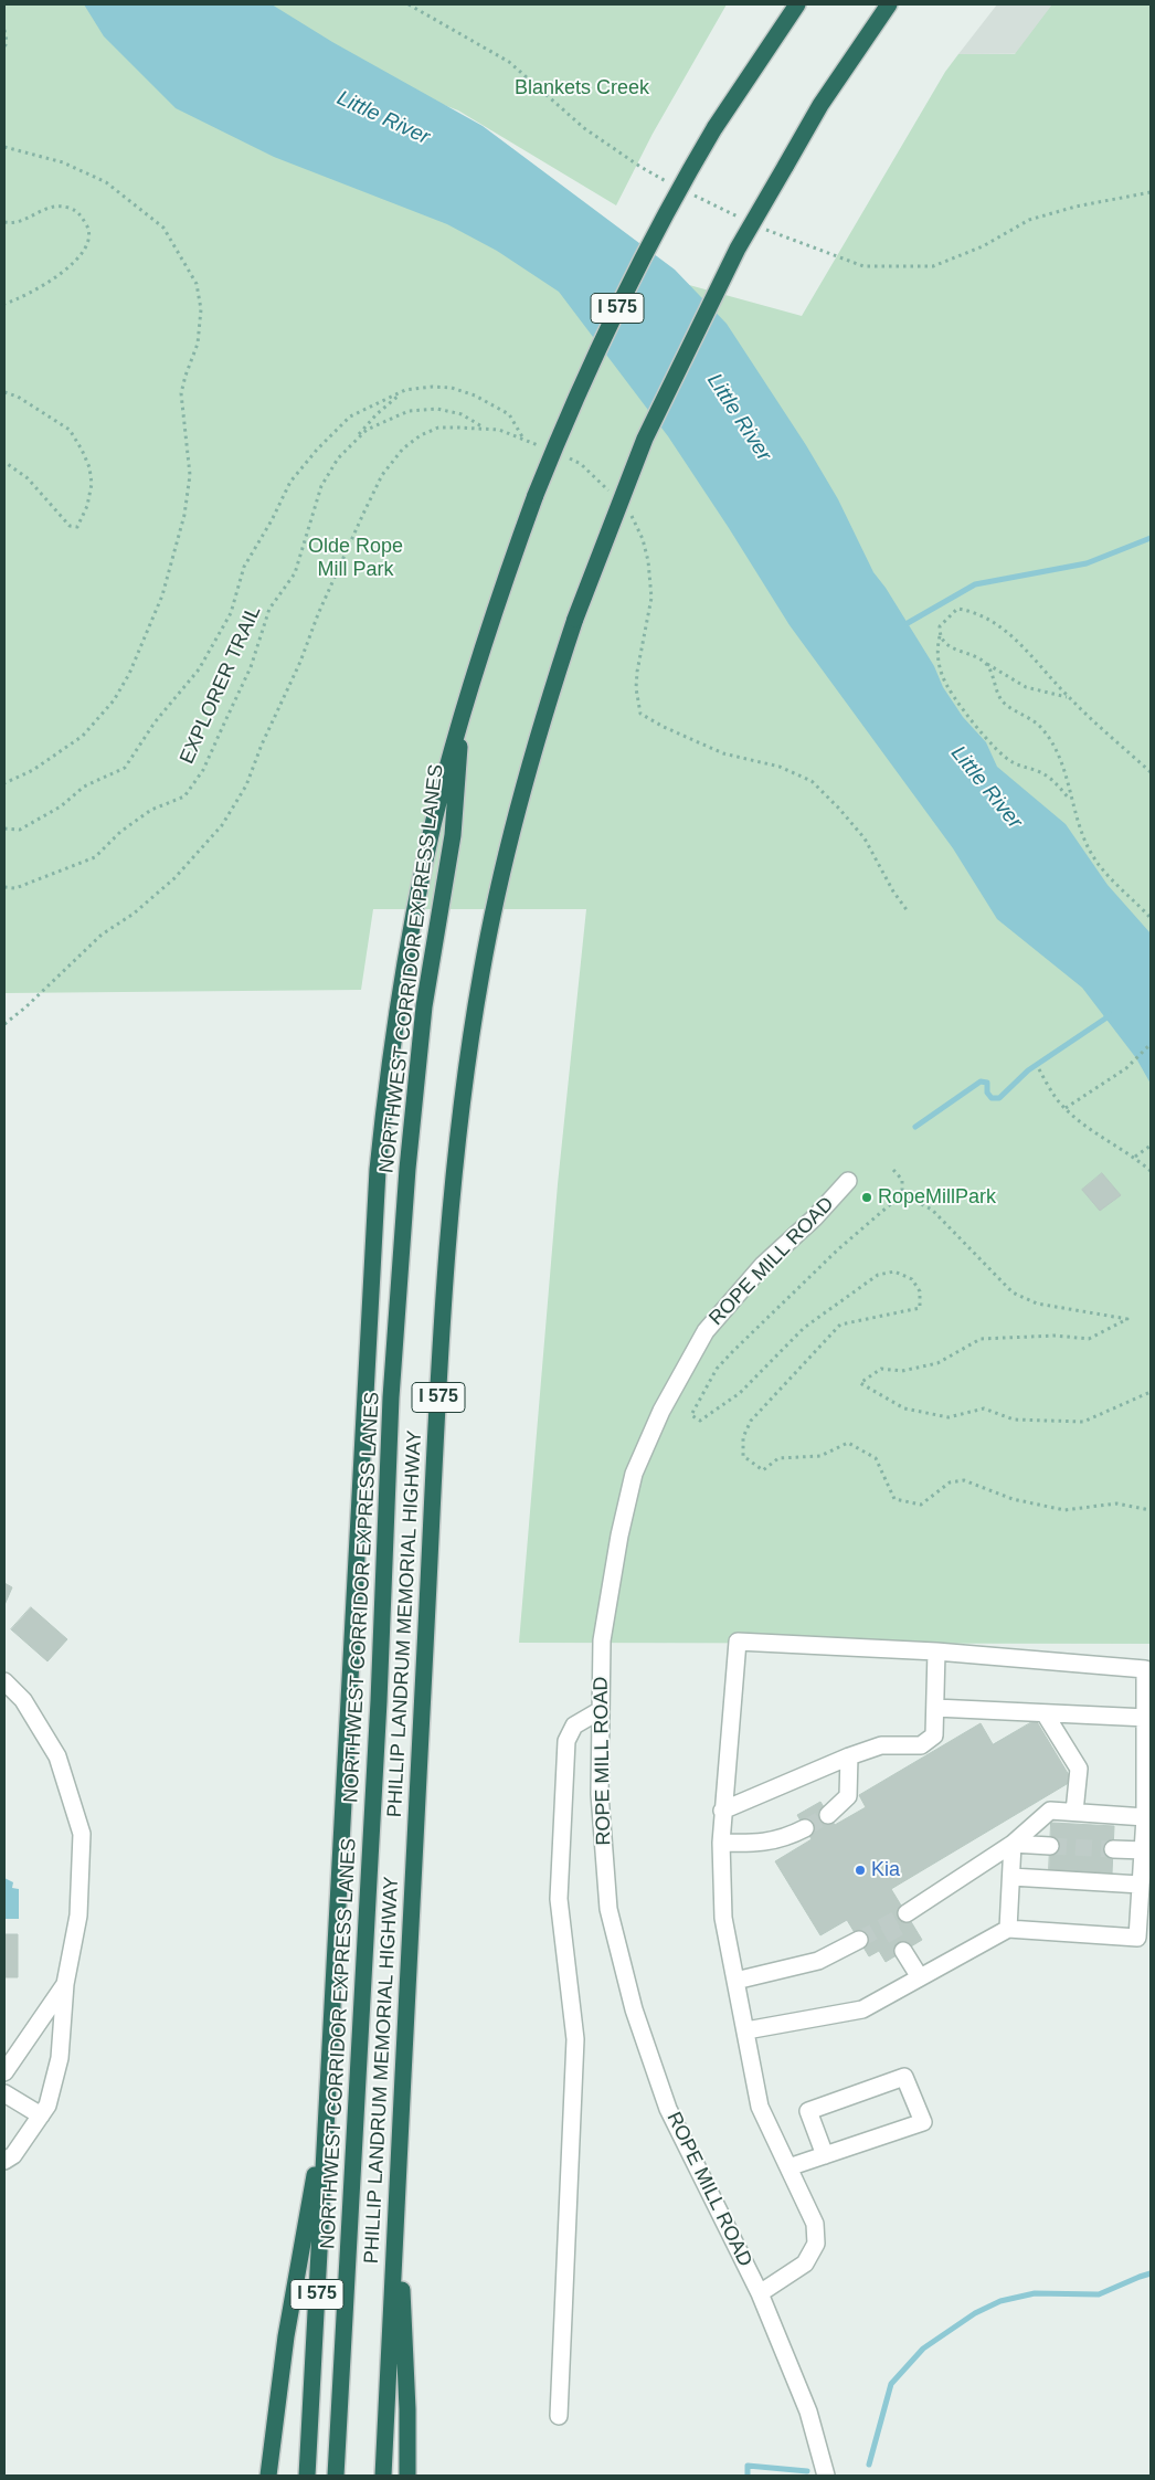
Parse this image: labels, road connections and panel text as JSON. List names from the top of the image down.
{
  "streets": {
    "highway": ["I 575", "NORTHWEST CORRIDOR EXPRESS LANES", "PHILLIP LANDRUM MEMORIAL HIGHWAY"],
    "street": ["ROPE MILL ROAD"],
    "path": ["EXPLORER TRAIL"]
  },
  "crossings": [
    ["I 575", "NORTHWEST CORRIDOR EXPRESS LANES"]
  ],
  "water": ["Little River"],
  "parks": ["Blankets Creek", "Olde Rope Mill Park"],
  "places": ["RopeMillPark", "Kia"]
}
